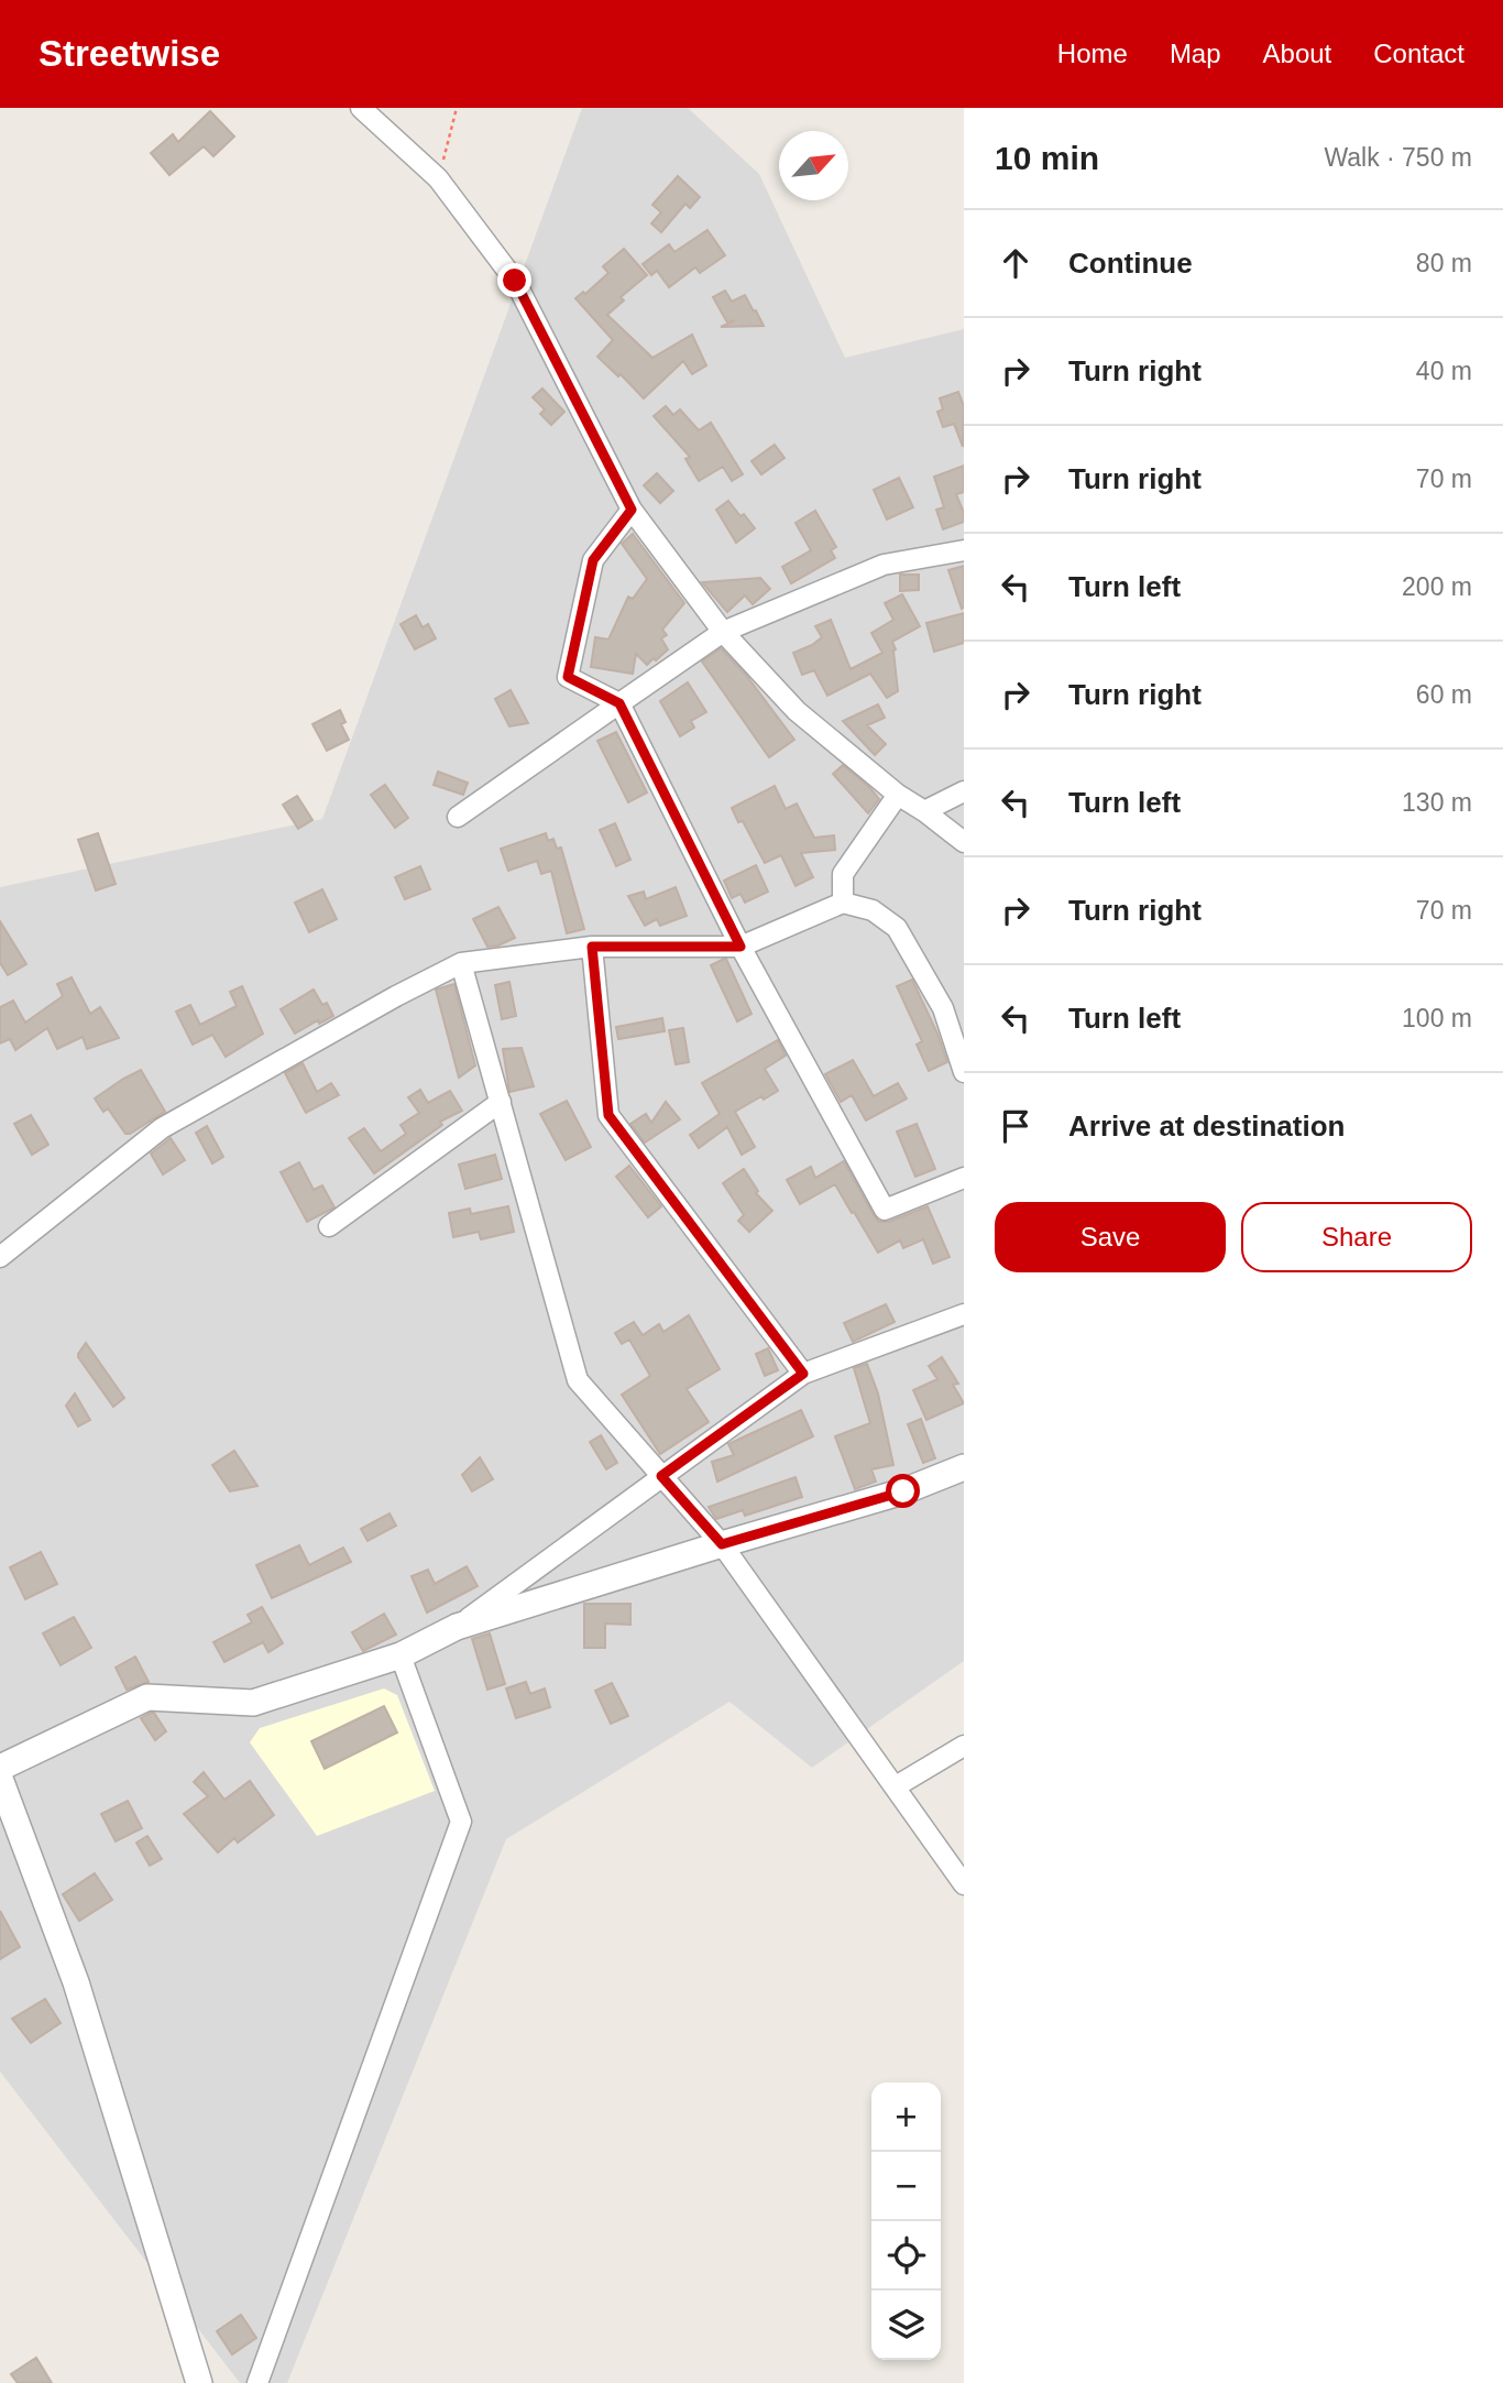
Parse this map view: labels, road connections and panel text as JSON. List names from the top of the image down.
{
  "north": "top right",
  "page": {
    "header": "Streetwise",
    "nav": [
      "Home",
      "Map",
      "About",
      "Contact"
    ],
    "heading": ["10 min", "Walk · 750 m"],
    "list": [
      ["Continue", "80 m"],
      ["Turn right", "40 m"],
      ["Turn right", "70 m"],
      ["Turn left", "200 m"],
      ["Turn right", "60 m"],
      ["Turn left", "130 m"],
      ["Turn right", "70 m"],
      ["Turn left", "100 m"],
      "Arrive at destination"
    ],
    "buttons": ["Save", "Share"],
    "map_buttons": ["+", "−"]
  }
}
